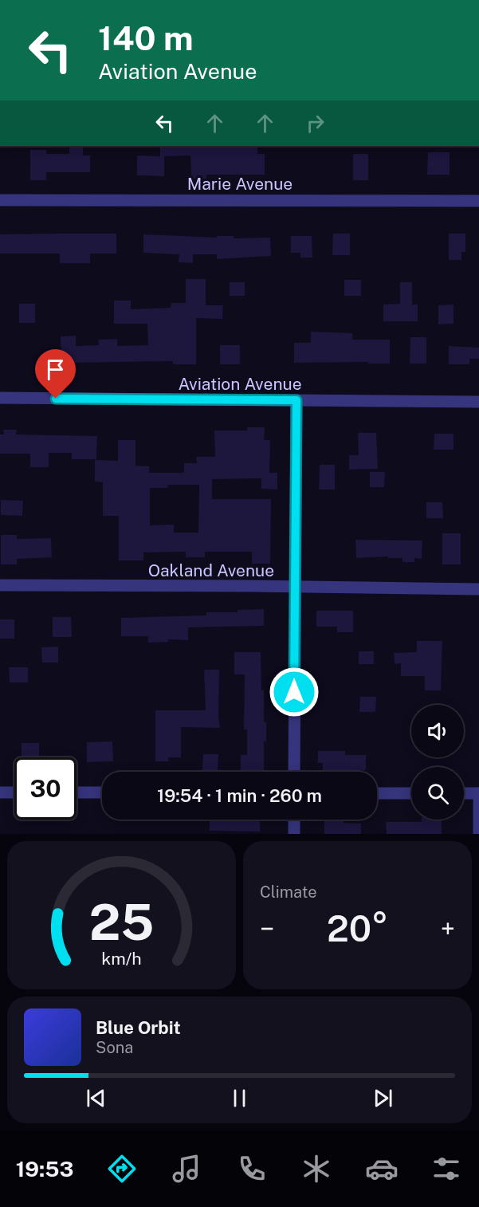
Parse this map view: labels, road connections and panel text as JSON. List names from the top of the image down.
{
  "streets": {
    "street": ["Marie Avenue", "Aviation Avenue", "Oakland Avenue"]
  },
  "page": {
    "turn": ["140 m", "Aviation Avenue"],
    "limit": "30",
    "trip": "19:54 · 1 min · 260 m",
    "tile": "Climate",
    "heat": ["−", "20°", "+"],
    "song": ["Blue Orbit", "Sona"],
    "tabs": "19:53",
    "gauge": ["25", "km/h"]
  }
}
